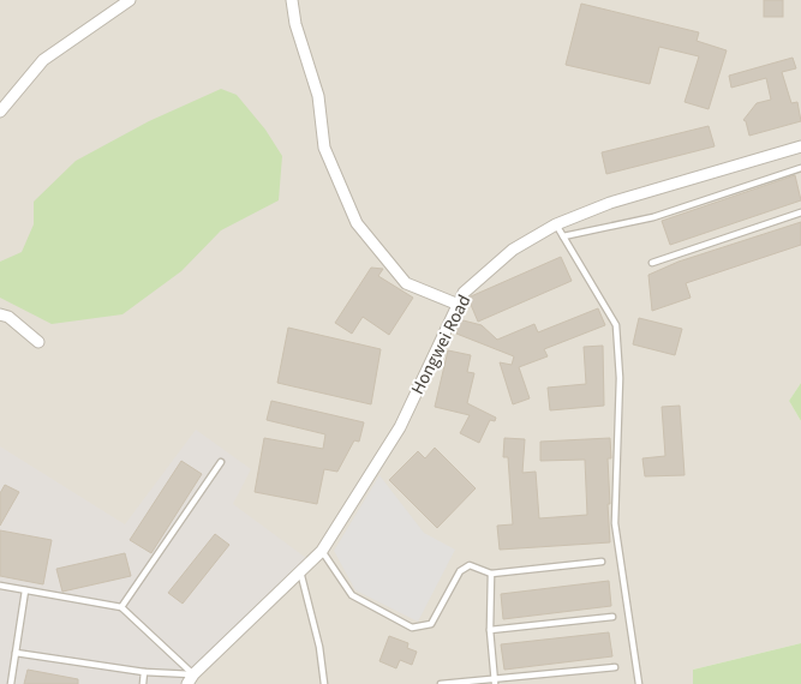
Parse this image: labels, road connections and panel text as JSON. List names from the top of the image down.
{
  "streets": {
    "street": ["Hongwei Road"]
  }
}
